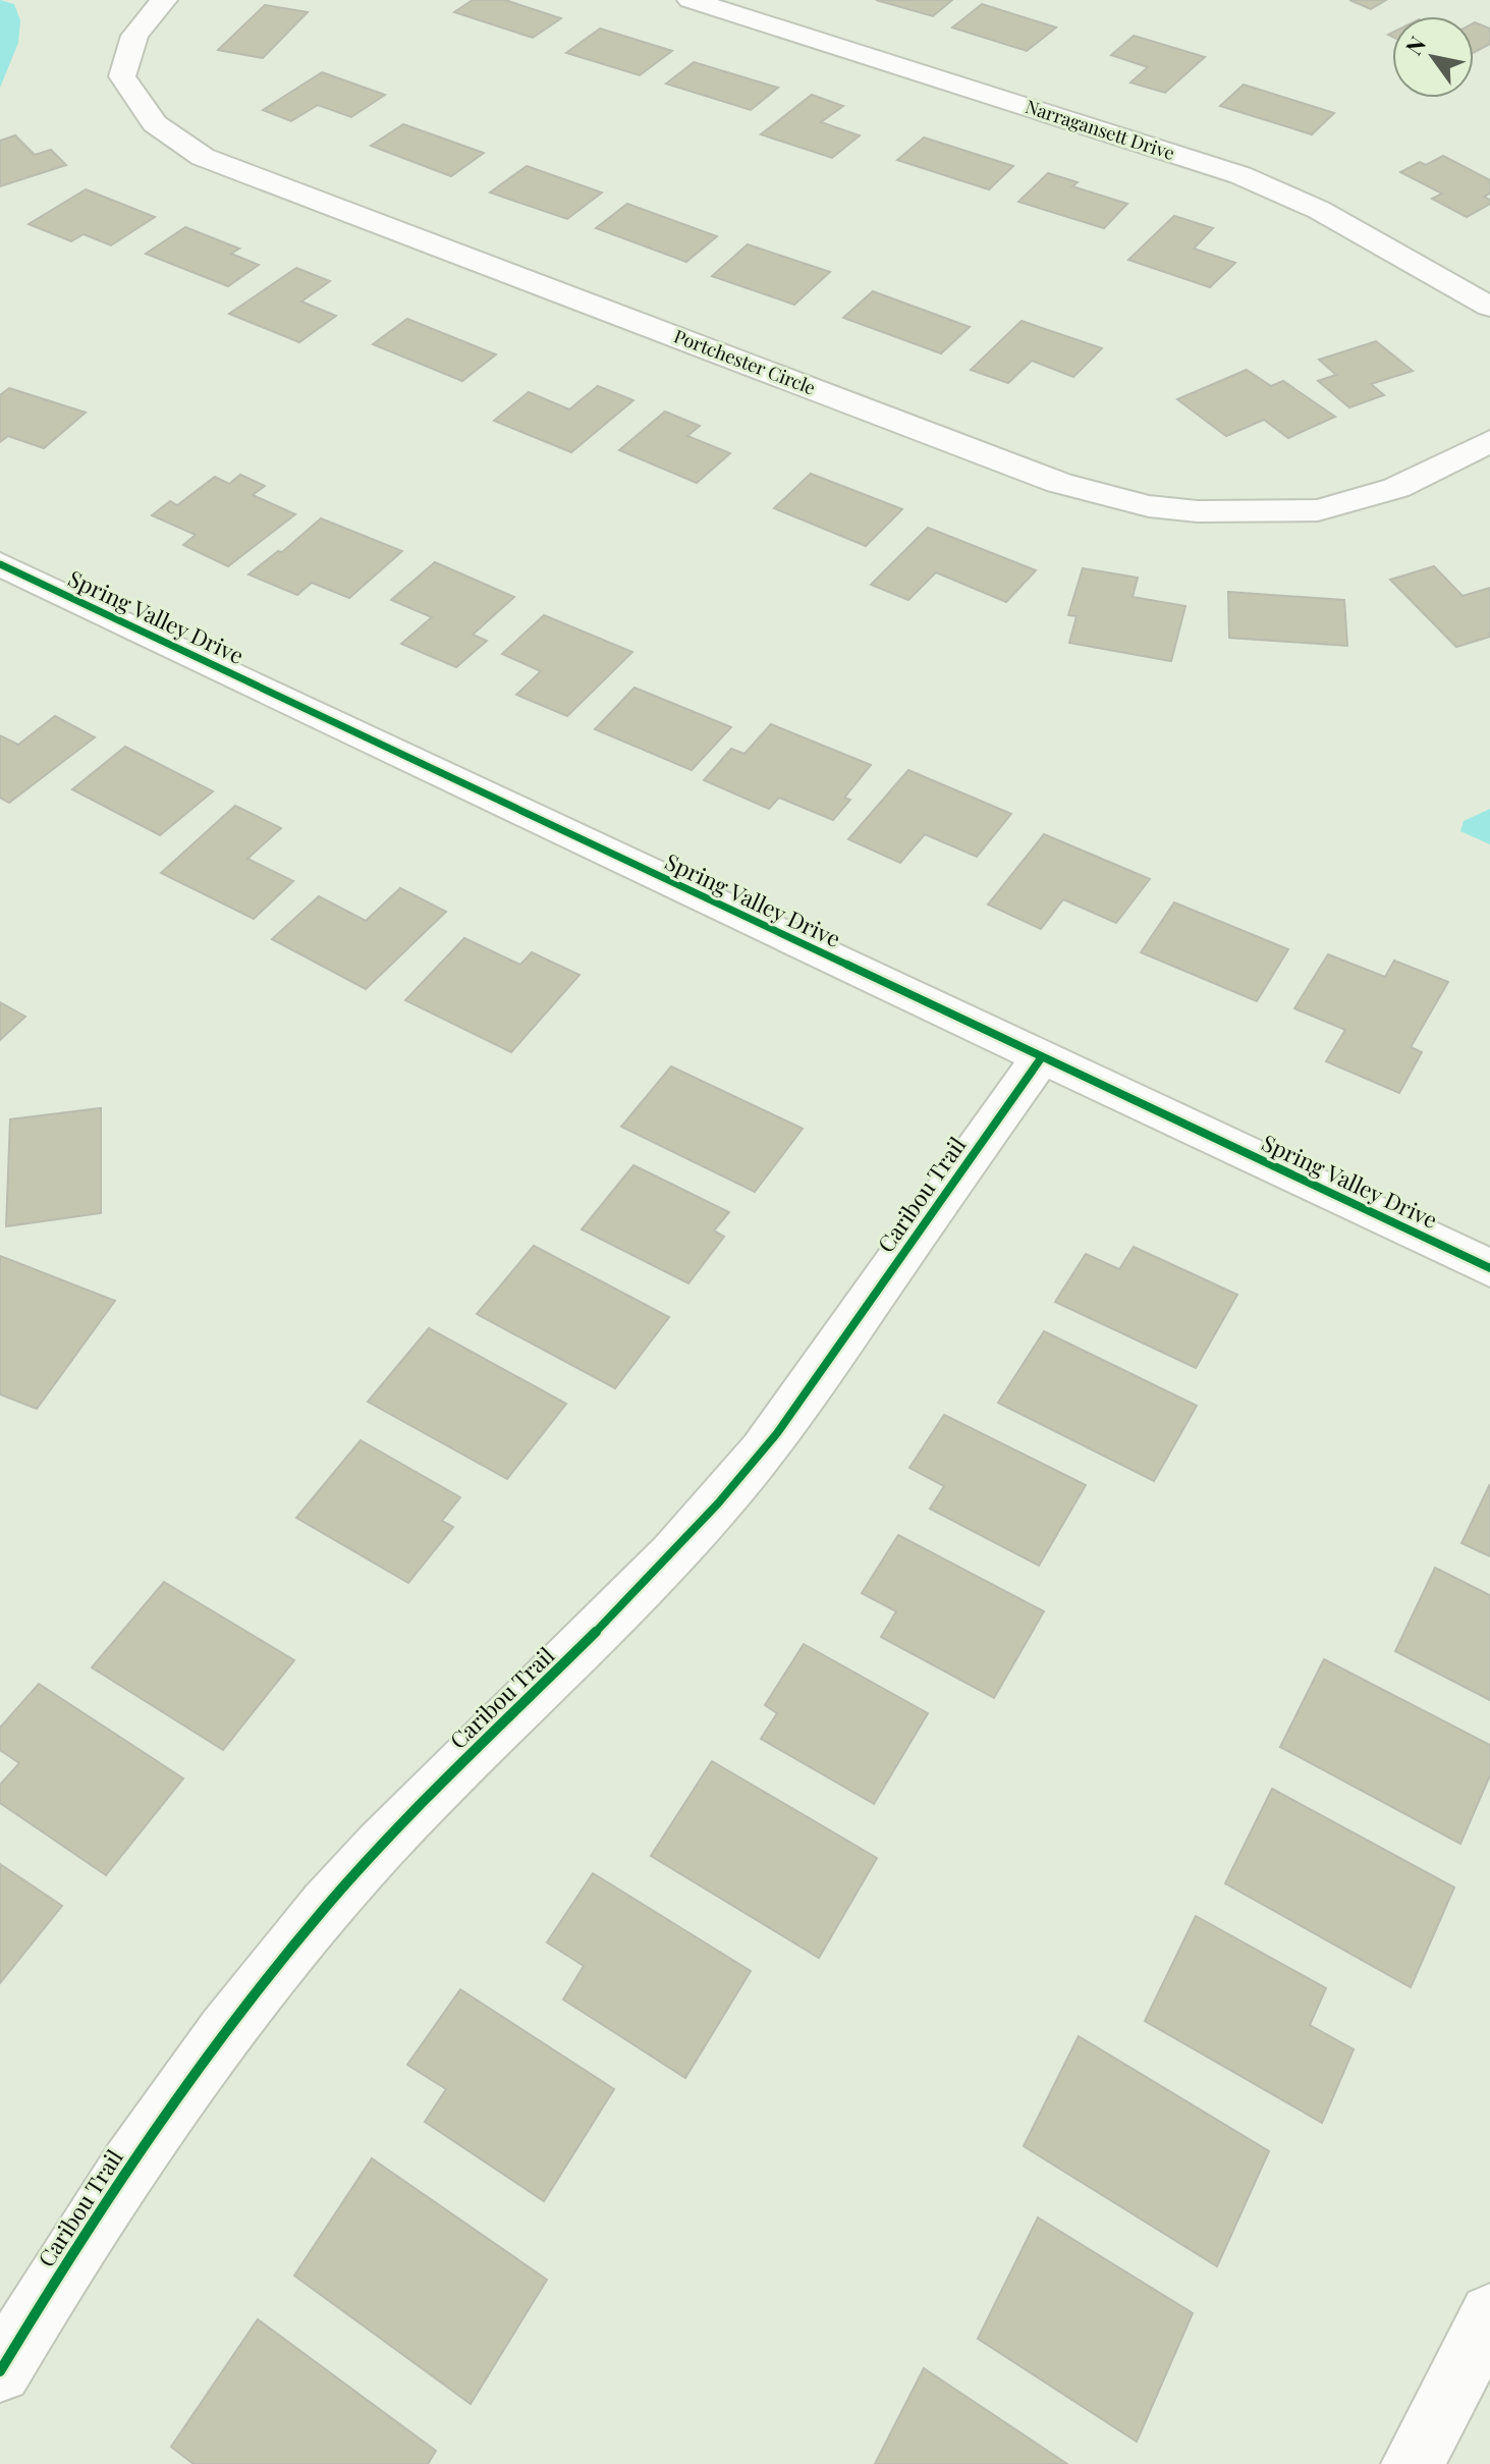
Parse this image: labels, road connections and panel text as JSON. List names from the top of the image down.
{
  "streets": {
    "street": [
      "Narragansett Drive",
      "Portchester Circle",
      "Spring Valley Drive",
      "Caribou Trail"
    ]
  },
  "crossings": [
    ["Spring Valley Drive", "Caribou Trail"]
  ],
  "north": "top left"
}
